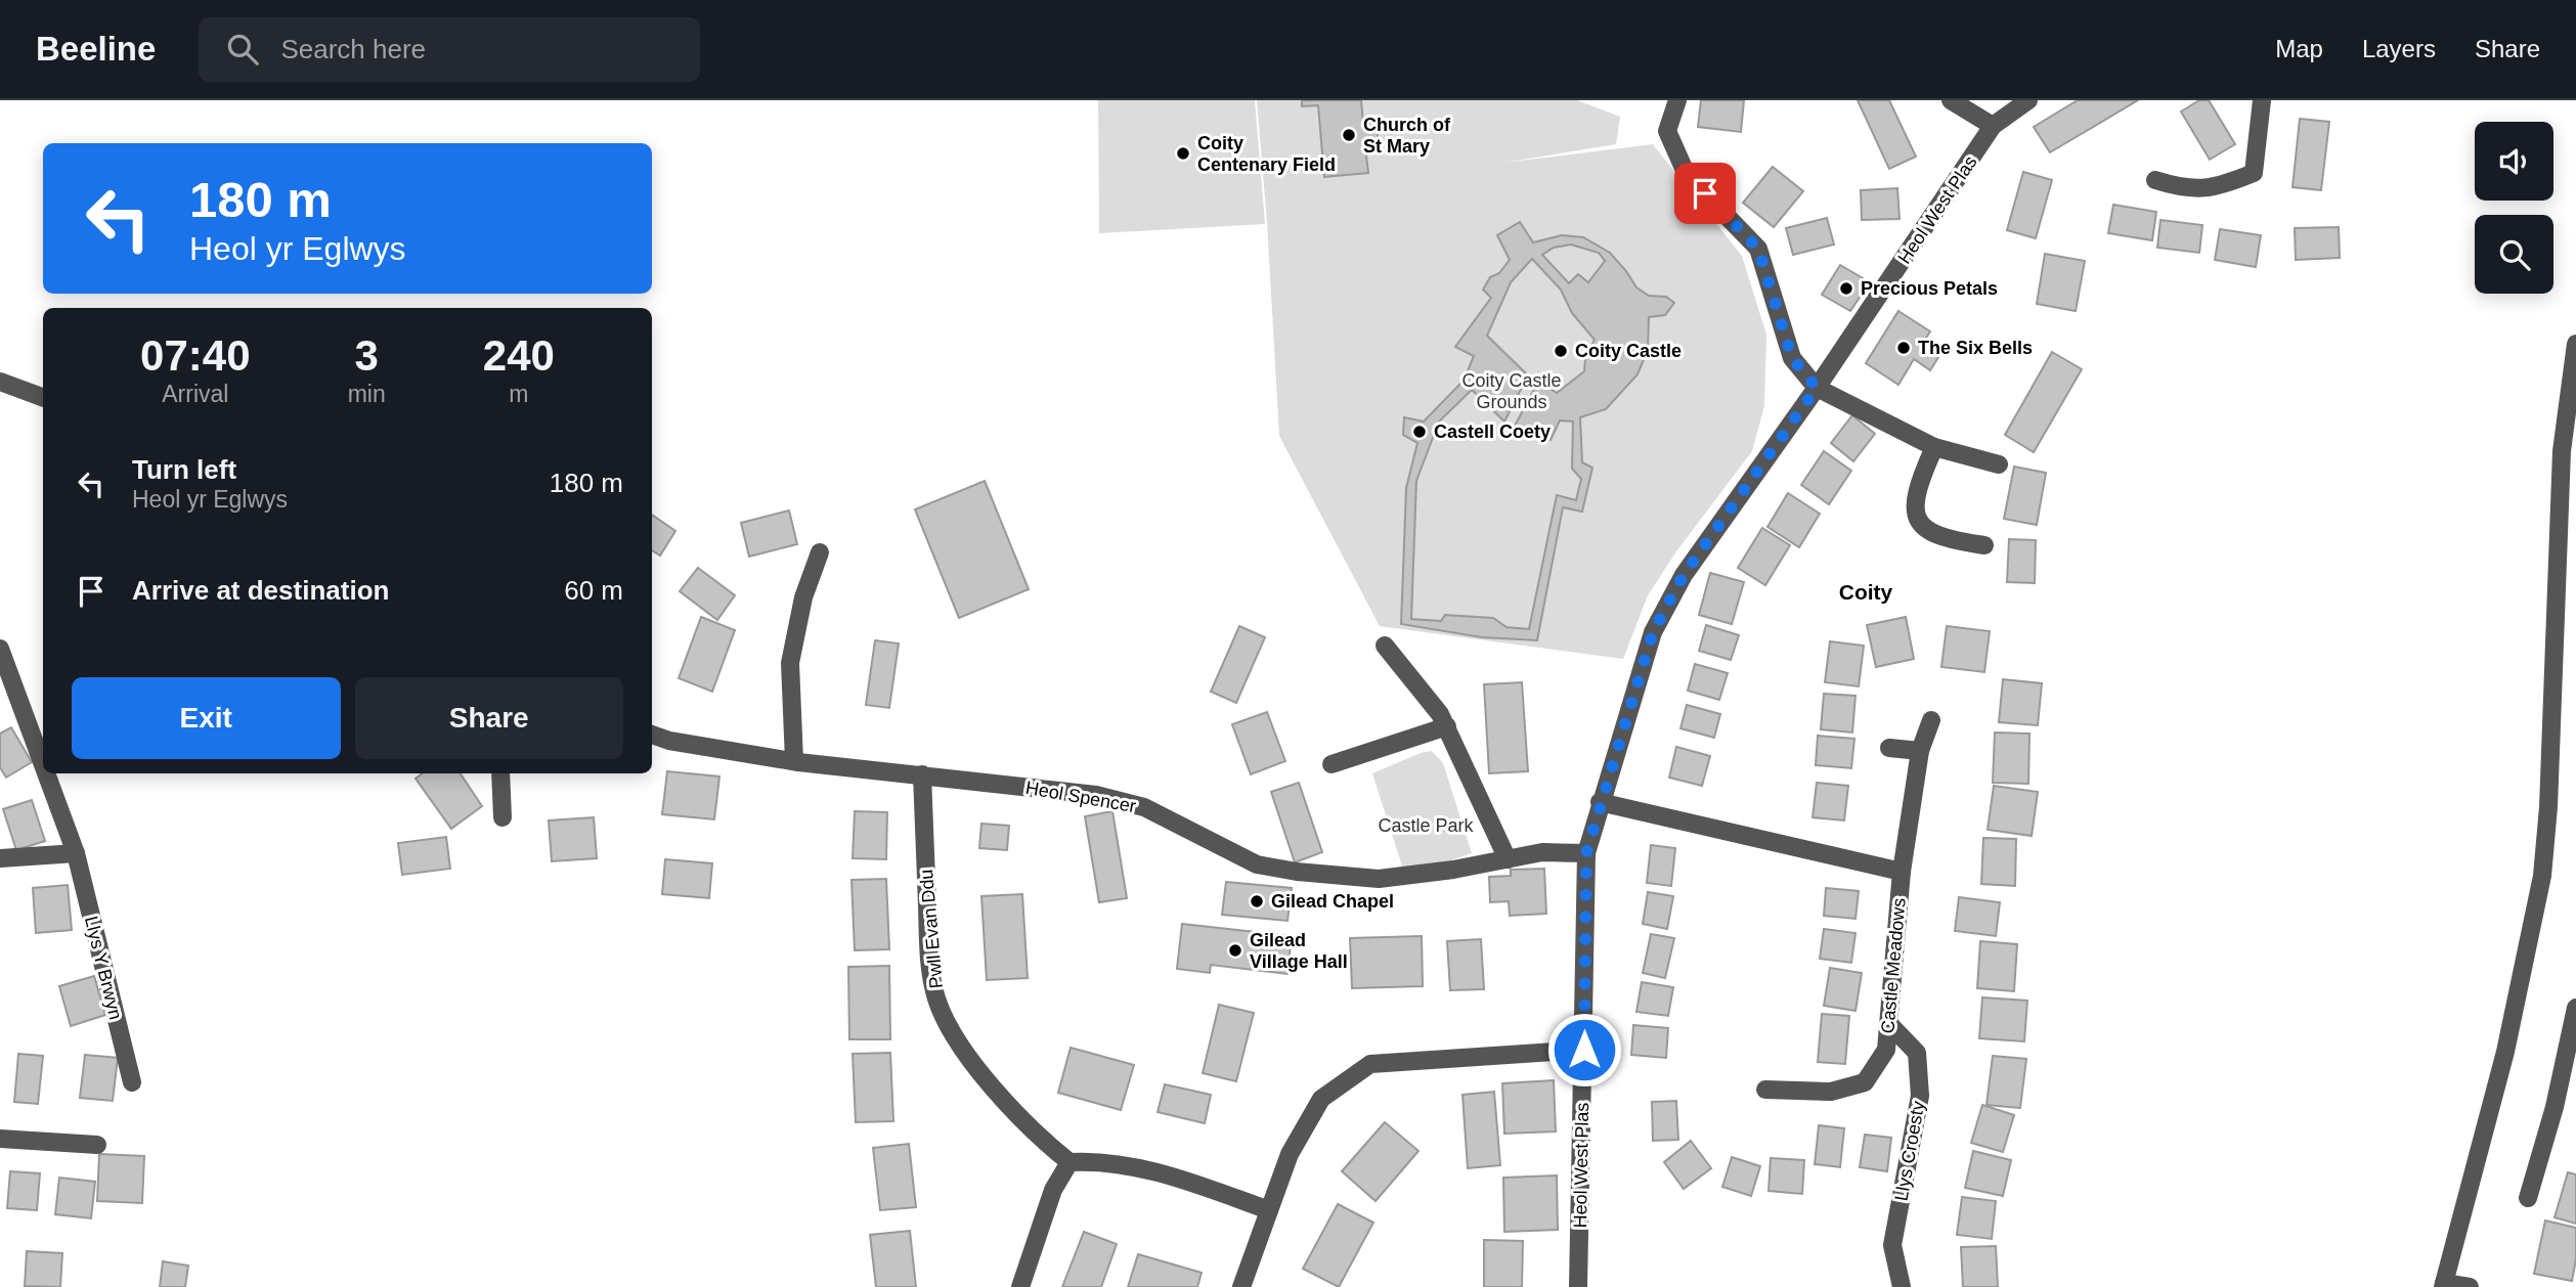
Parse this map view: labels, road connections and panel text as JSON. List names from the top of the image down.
{
  "streets": {
    "street": [
      "Heol West Plas",
      "Heol Spencer",
      "Pwll Evan Ddu",
      "Castle Meadows",
      "Llys Y Brwyn",
      "Llys Croesty"
    ]
  },
  "crossings": [
    ["Heol West Plas", "Heol Spencer"],
    ["Heol West Plas", "Castle Meadows"],
    ["Heol Spencer", "Pwll Evan Ddu"],
    ["Castle Meadows", "Llys Croesty"]
  ],
  "districts": ["Coity"],
  "parks": ["Coity Castle Grounds", "Castle Park"],
  "places": [
    "Church of St Mary",
    "Coity Centenary Field",
    "Precious Petals",
    "The Six Bells",
    "Coity Castle",
    "Castell Coety",
    "Gilead Chapel",
    "Gilead Village Hall"
  ],
  "page": {
    "header": "Beeline",
    "search": "Search here",
    "nav": ["Map", "Layers", "Share"],
    "turn": ["180 m", "Heol yr Eglwys"],
    "eta": [
      "07:40",
      "Arrival",
      "3",
      "min",
      "240",
      "m"
    ],
    "list": [
      {
        "name": "Turn left",
        "note": "Heol yr Eglwys",
        "value": "180 m"
      },
      {
        "name": "Arrive at destination",
        "value": "60 m"
      }
    ],
    "buttons": ["Exit", "Share"]
  }
}
